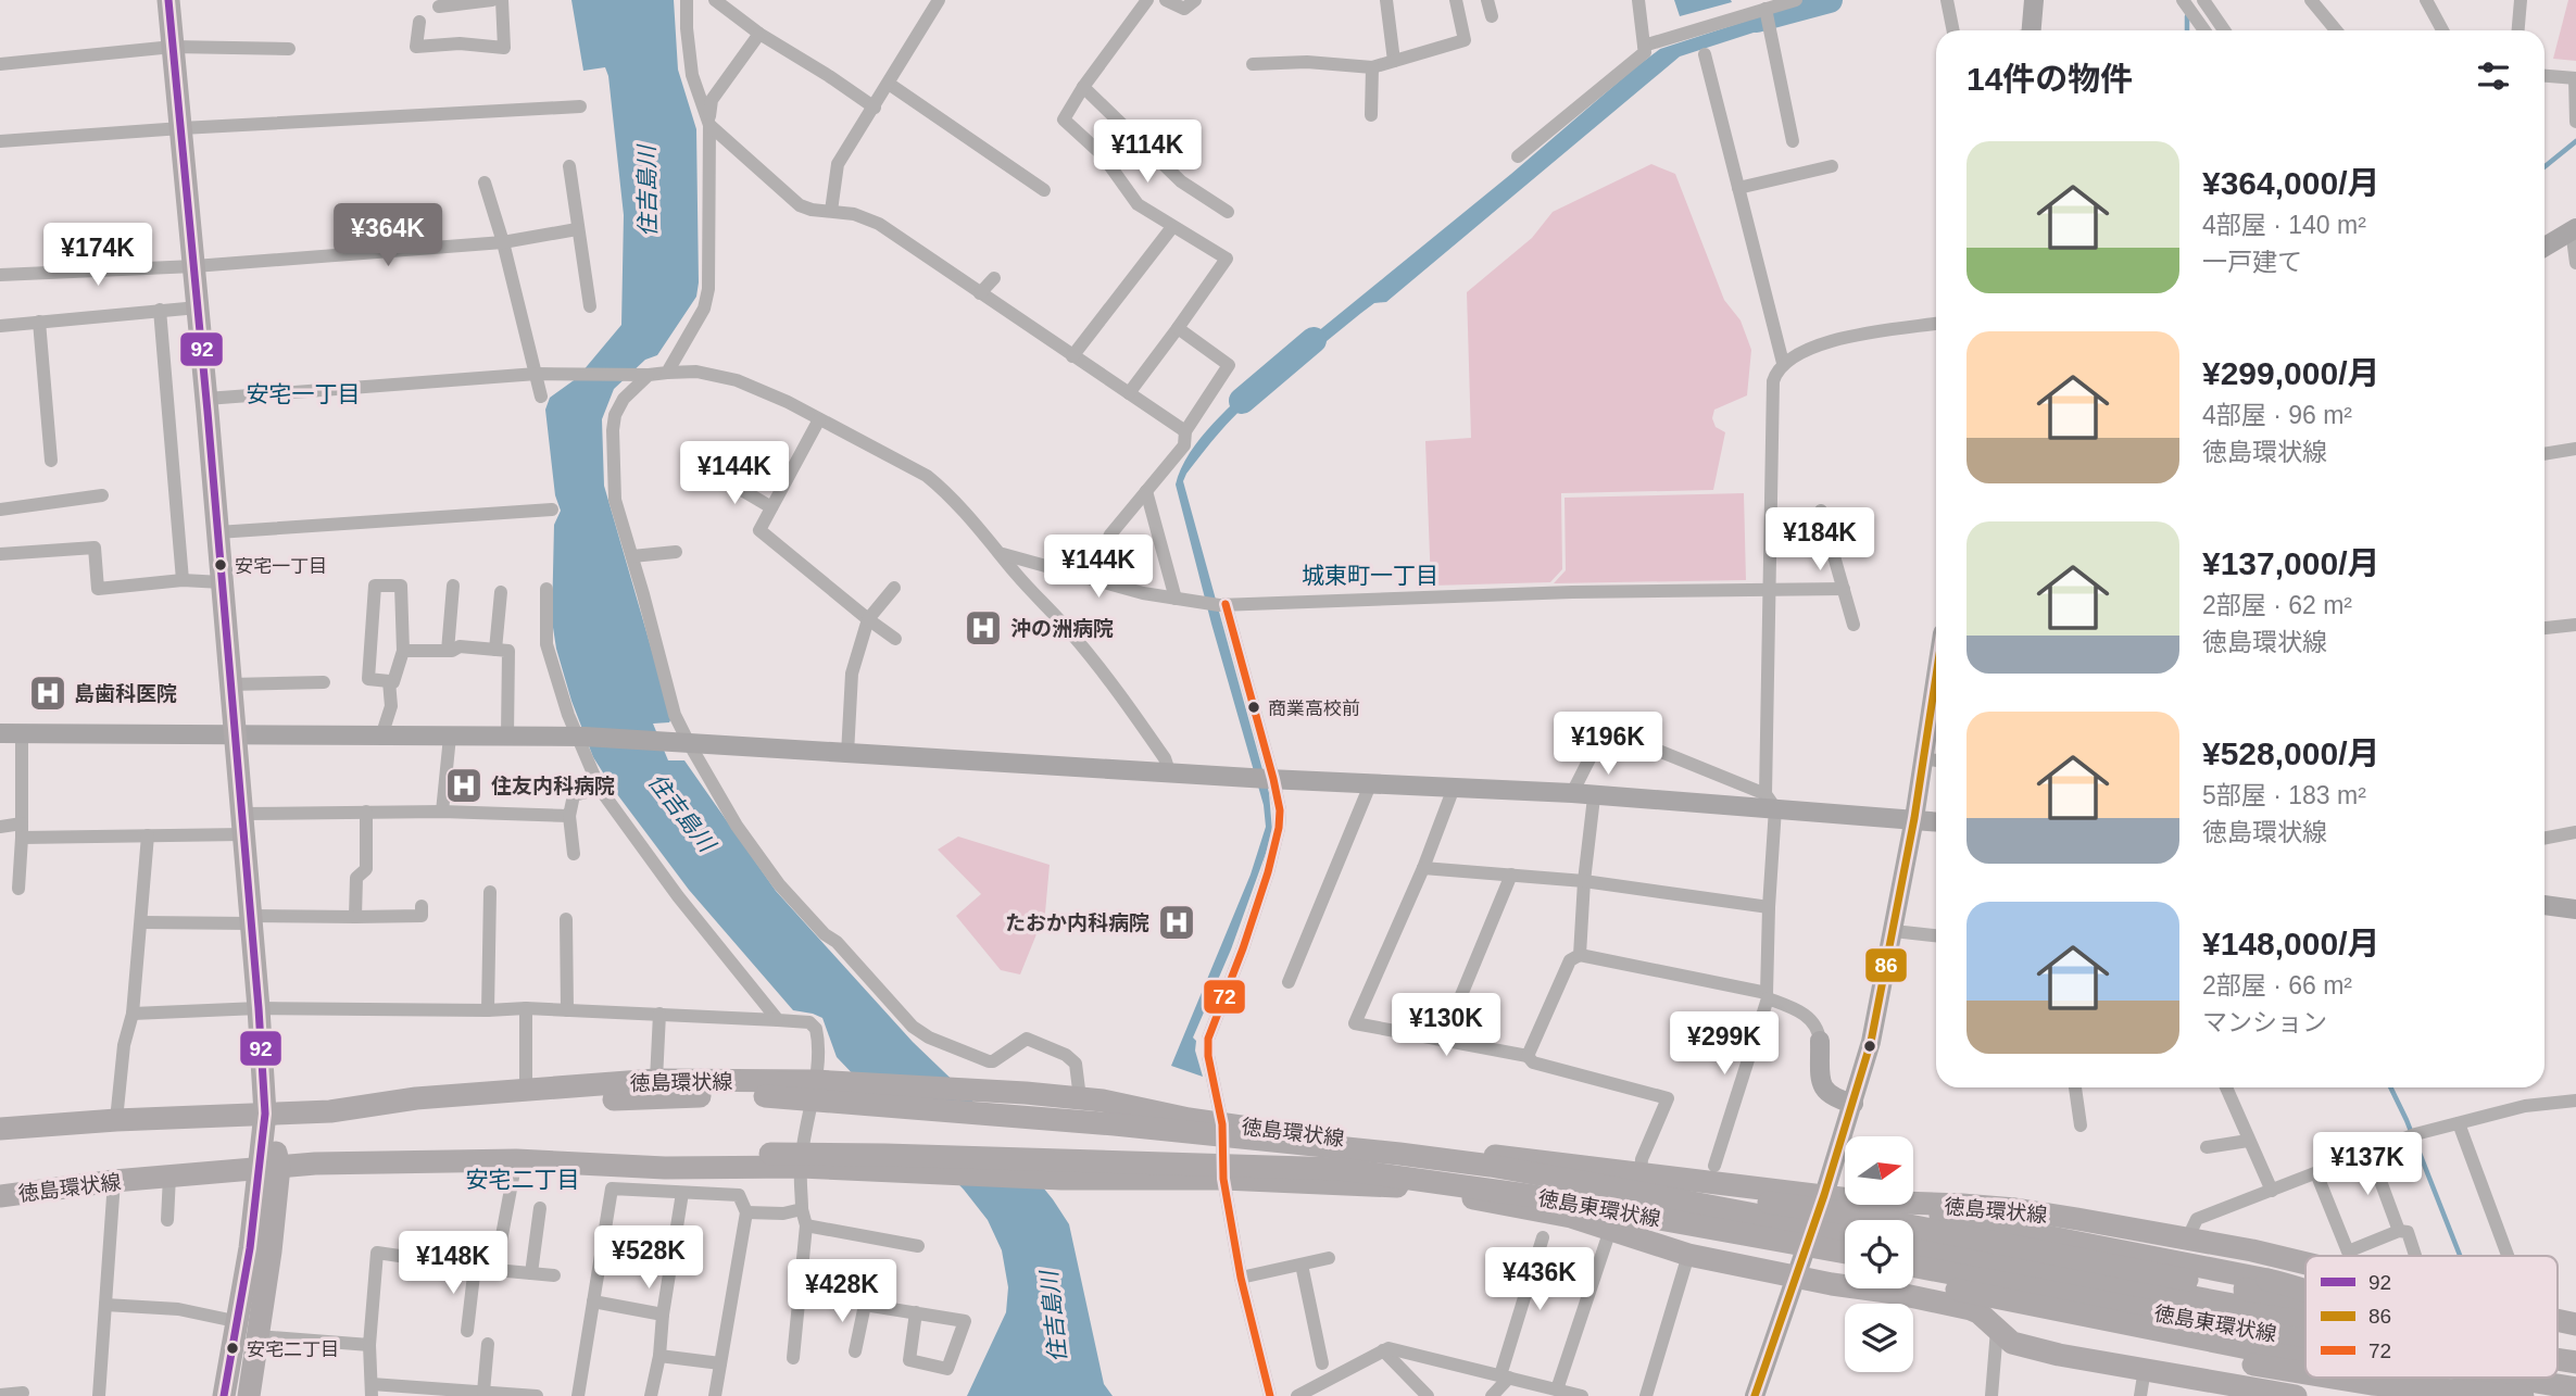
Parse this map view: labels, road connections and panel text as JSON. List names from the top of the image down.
{
  "streets": {
    "main road": ["徳島環状線", "徳島東環状線"]
  },
  "crossings": [
    ["徳島環状線", "徳島東環状線"]
  ],
  "districts": ["安宅一丁目", "城東町一丁目", "安宅二丁目"],
  "water": ["住吉島川"],
  "places": {
    "other": ["安宅一丁目", "商業高校前", "安宅二丁目"],
    "hospital": [
      "沖の洲病院",
      "島歯科医院",
      "住友内科病院",
      "たおか内科病院"
    ]
  },
  "lines": ["transit line 92", "transit line 72", "transit line 86"],
  "legend": ["92", "86", "72"],
  "north": "right",
  "page": {
    "heading": "14件の物件",
    "price": [
      "¥114K",
      "¥364K",
      "¥174K",
      "¥144K",
      "¥184K",
      "¥144K",
      "¥196K",
      "¥130K",
      "¥299K",
      "¥137K",
      "¥528K",
      "¥148K",
      "¥436K",
      "¥428K"
    ],
    "list": [
      {
        "name": "¥364,000/月",
        "note": "4部屋 · 140 m² · 一戸建て"
      },
      {
        "name": "¥299,000/月",
        "note": "4部屋 · 96 m² · 徳島環状線"
      },
      {
        "name": "¥137,000/月",
        "note": "2部屋 · 62 m² · 徳島環状線"
      },
      {
        "name": "¥528,000/月",
        "note": "5部屋 · 183 m² · 徳島環状線"
      },
      {
        "name": "¥148,000/月",
        "note": "2部屋 · 66 m² · マンション"
      }
    ]
  }
}
